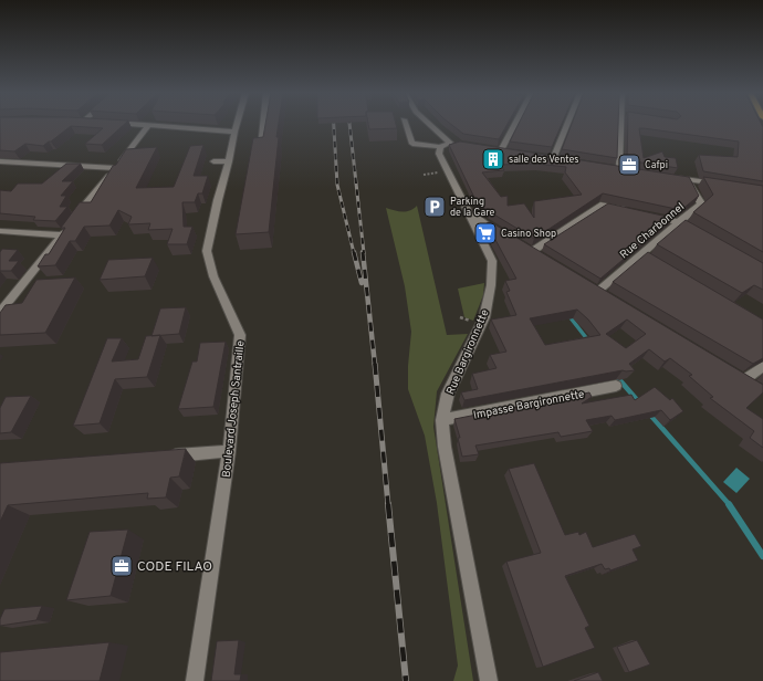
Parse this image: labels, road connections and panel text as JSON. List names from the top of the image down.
{
  "streets": {
    "street": [
      "Rue Charbonnel",
      "Rue Bargironnette",
      "Impasse Bargironnette",
      "Boulevard Joseph Santraille"
    ]
  },
  "crossings": [
    ["Rue Bargironnette", "Impasse Bargironnette"]
  ],
  "places": {
    "building": ["salle des Ventes"],
    "office": ["Cafpi", "CODE FILAO"],
    "parking": ["Parking de la Gare"],
    "supermarket": ["Casino Shop"]
  }
}
